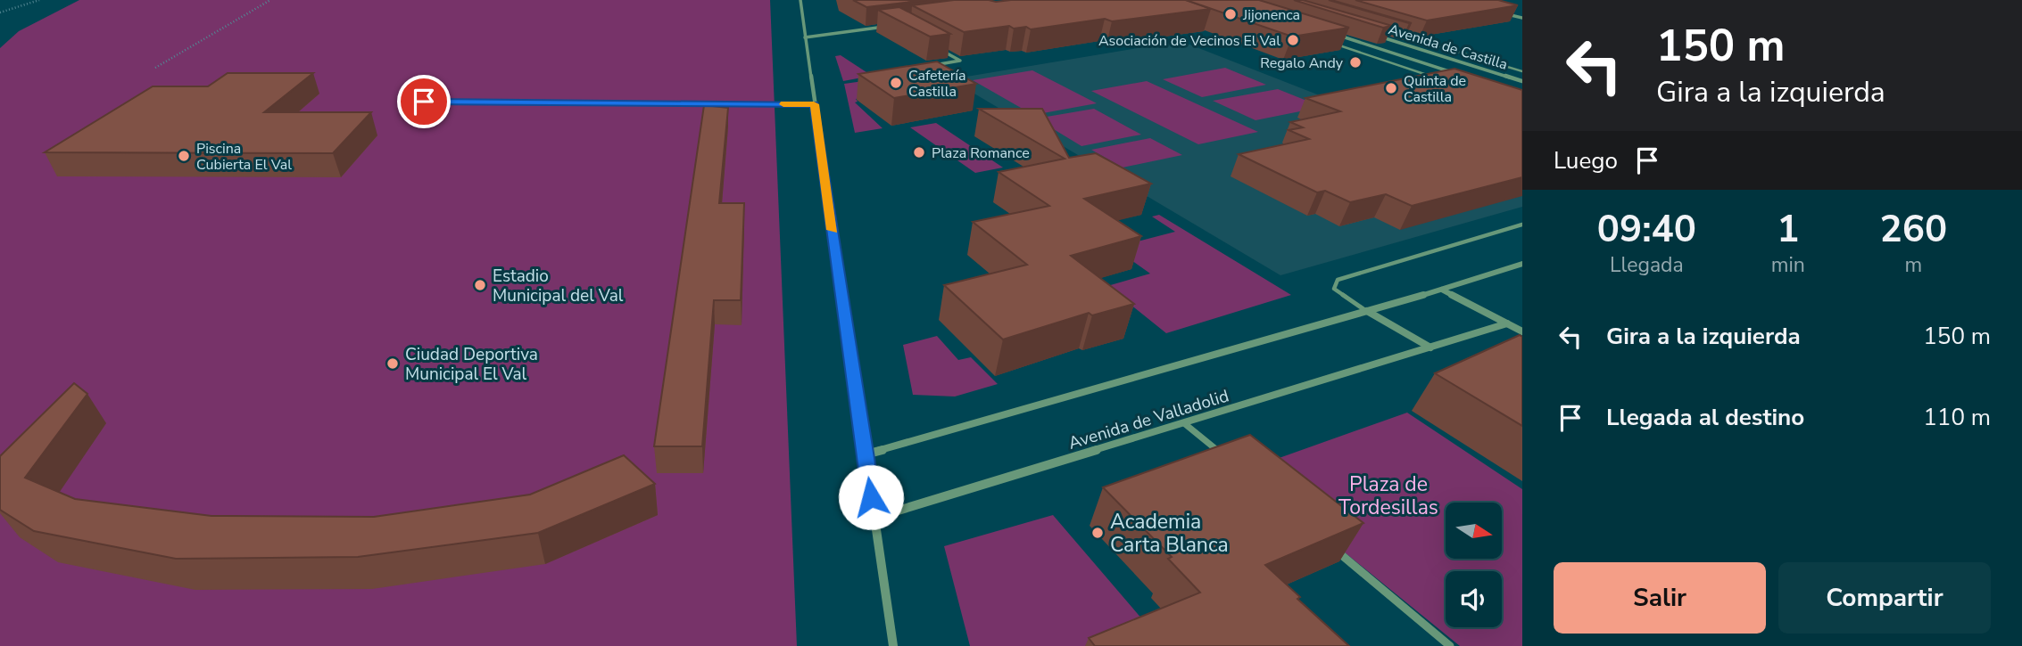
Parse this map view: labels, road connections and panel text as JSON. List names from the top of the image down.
{
  "streets": {
    "street": ["Avenida de Castilla", "Avenida de Valladolid"]
  },
  "parks": ["Plaza de Tordesillas"],
  "places": [
    "Jijonenca",
    "Asociación de Vecinos El Val",
    "Regalo Andy",
    "Cafetería Castilla",
    "Quinta de Castilla",
    "Plaza Romance",
    "Piscina Cubierta El Val",
    "Estadio Municipal del Val",
    "Ciudad Deportiva Municipal El Val",
    "Academia Carta Blanca"
  ],
  "north": "right",
  "page": {
    "turn": ["150 m", "Gira a la izquierda"],
    "then": "Luego",
    "eta": [
      "09:40",
      "Llegada",
      "1",
      "min",
      "260",
      "m"
    ],
    "list": [
      {
        "name": "Gira a la izquierda",
        "value": "150 m"
      },
      {
        "name": "Llegada al destino",
        "value": "110 m"
      }
    ],
    "buttons": ["Salir", "Compartir"]
  }
}
